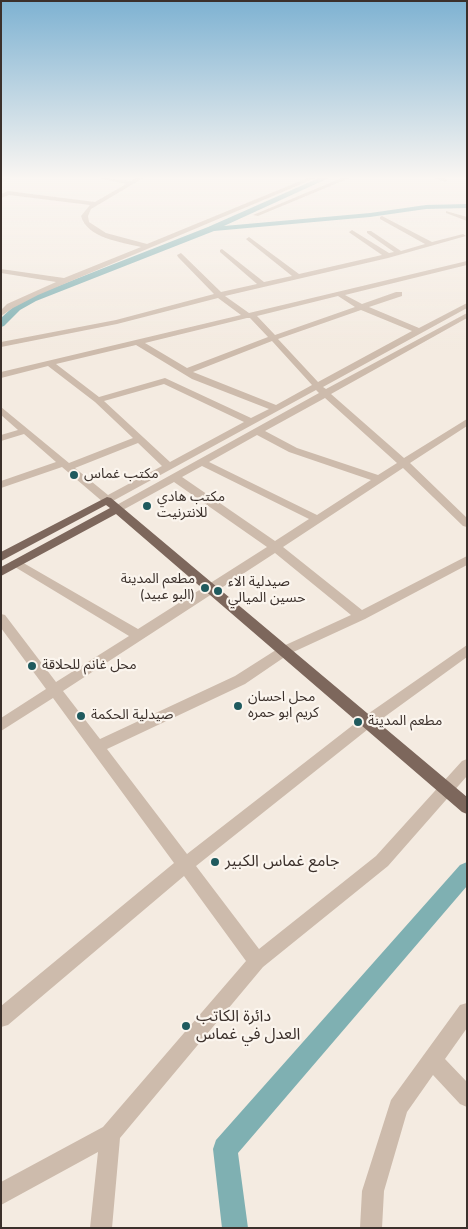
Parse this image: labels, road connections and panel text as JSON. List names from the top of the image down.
{
  "places": [
    "مكتب غماس",
    "مكتب هادي للانترنيت",
    "مطعم المدينة (البو عبيد)",
    "صيدلية الاء حسين الميالي",
    "محل غانم للحلاقة",
    "محل احسان كريم ابو حمره",
    "صيدلية الحكمة",
    "مطعم المدينة",
    "جامع غماس الكبير",
    "دائرة الكاتب العدل في غماس"
  ]
}
